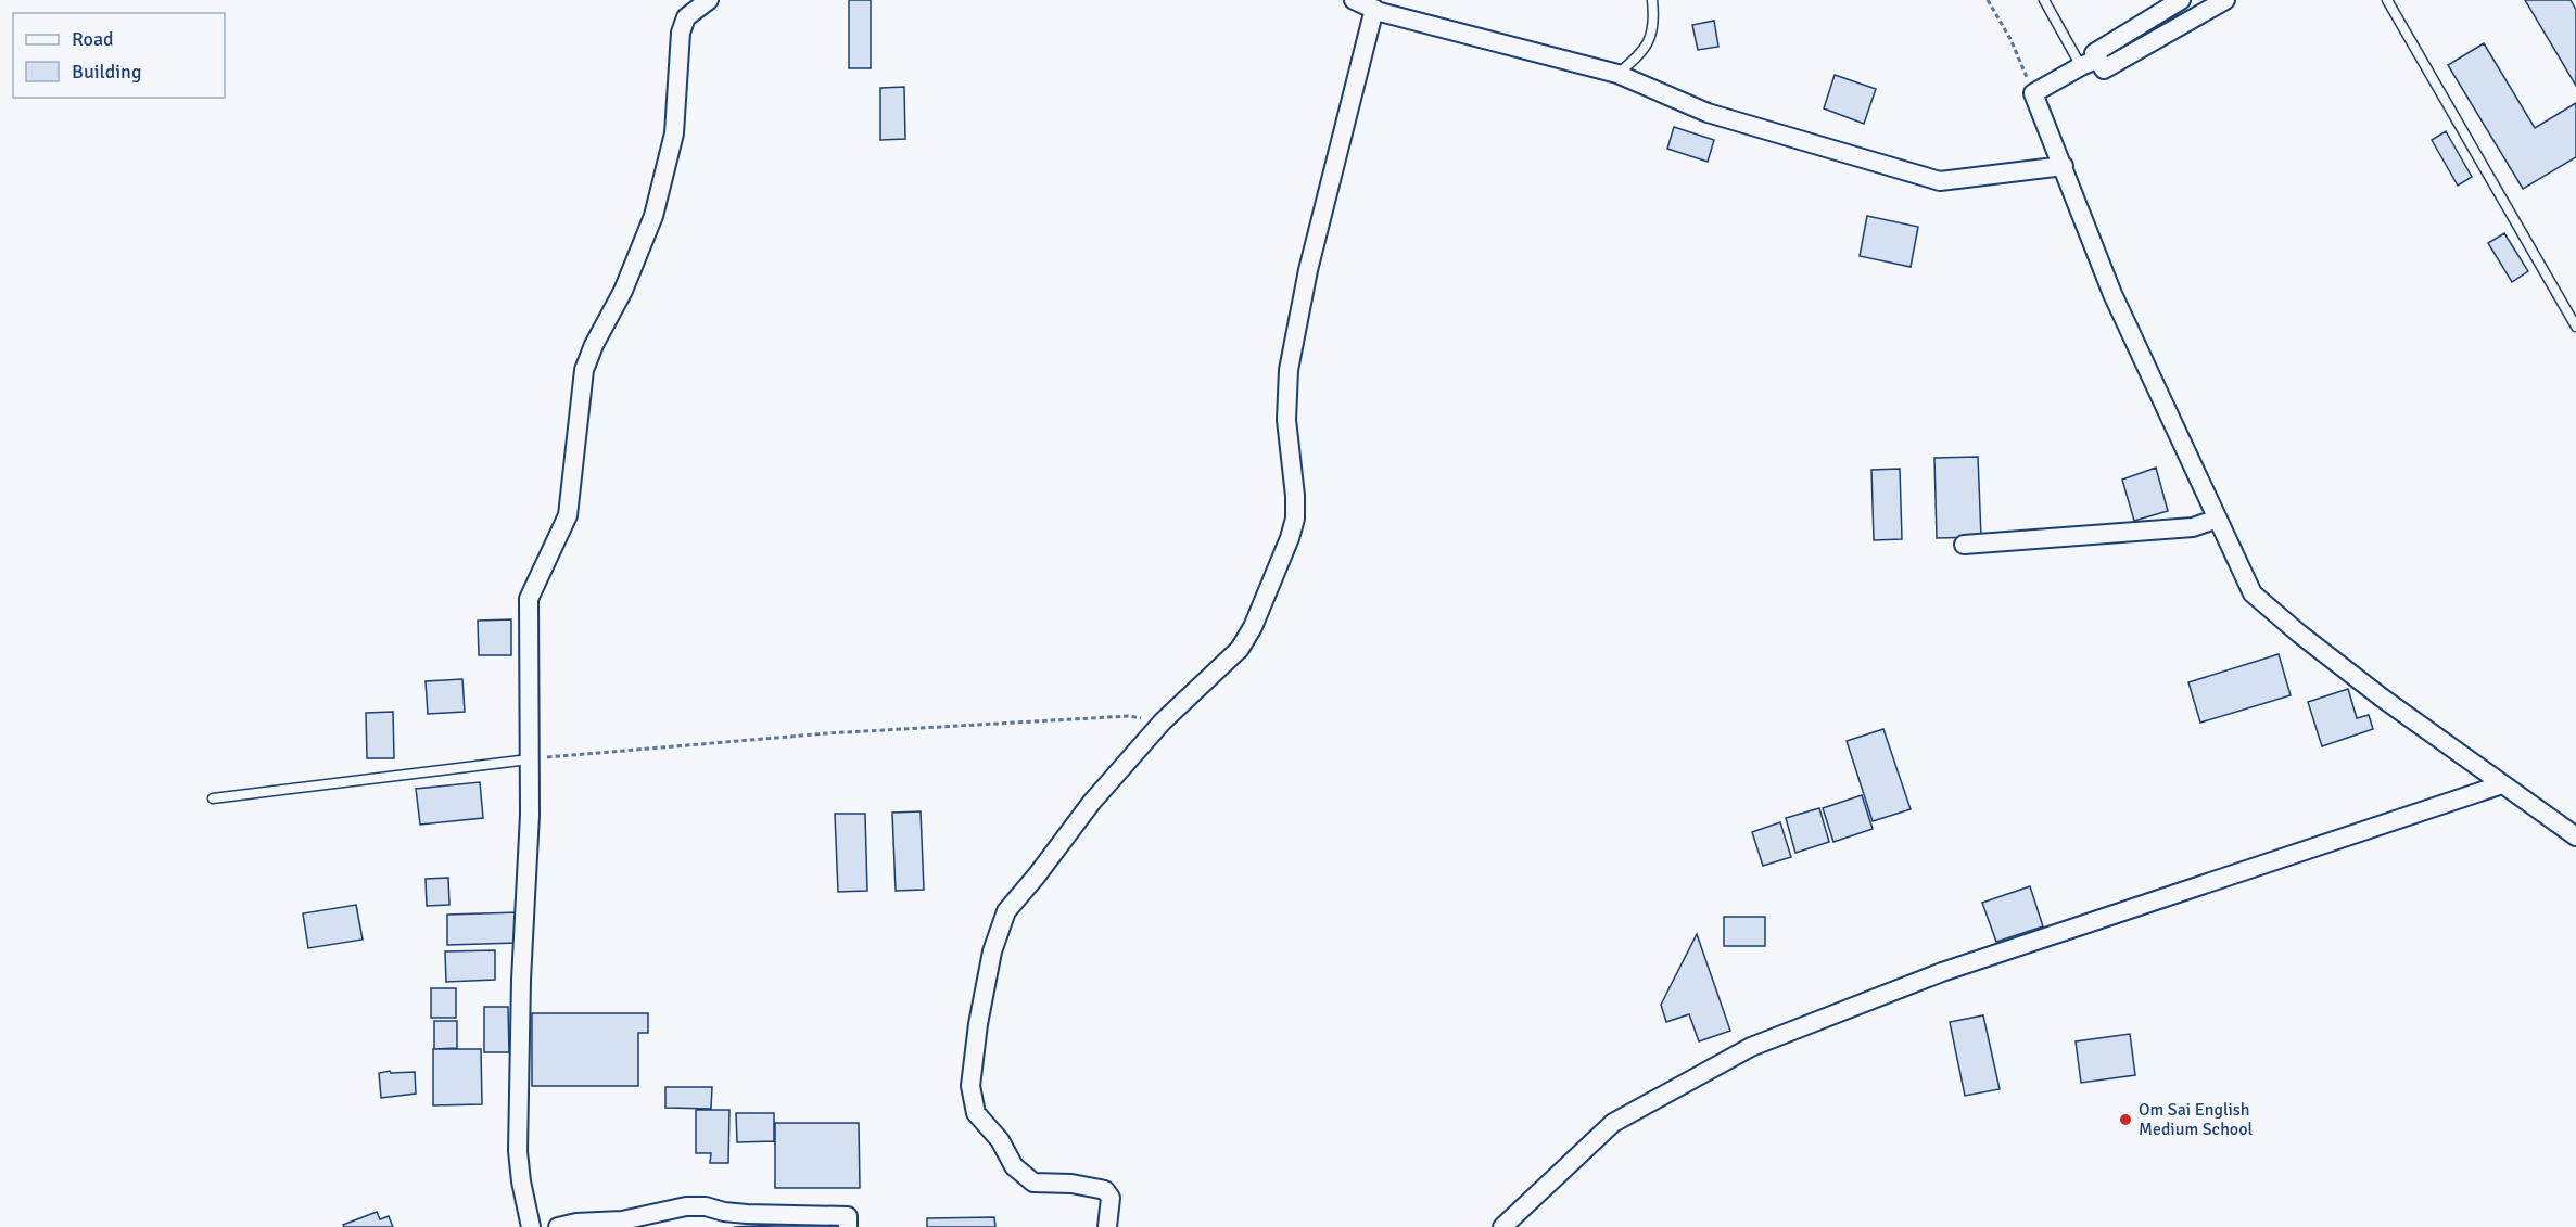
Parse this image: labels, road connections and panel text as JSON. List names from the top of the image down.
{
  "places": ["Om Sai English Medium School"],
  "legend": ["Road", "Building"]
}
